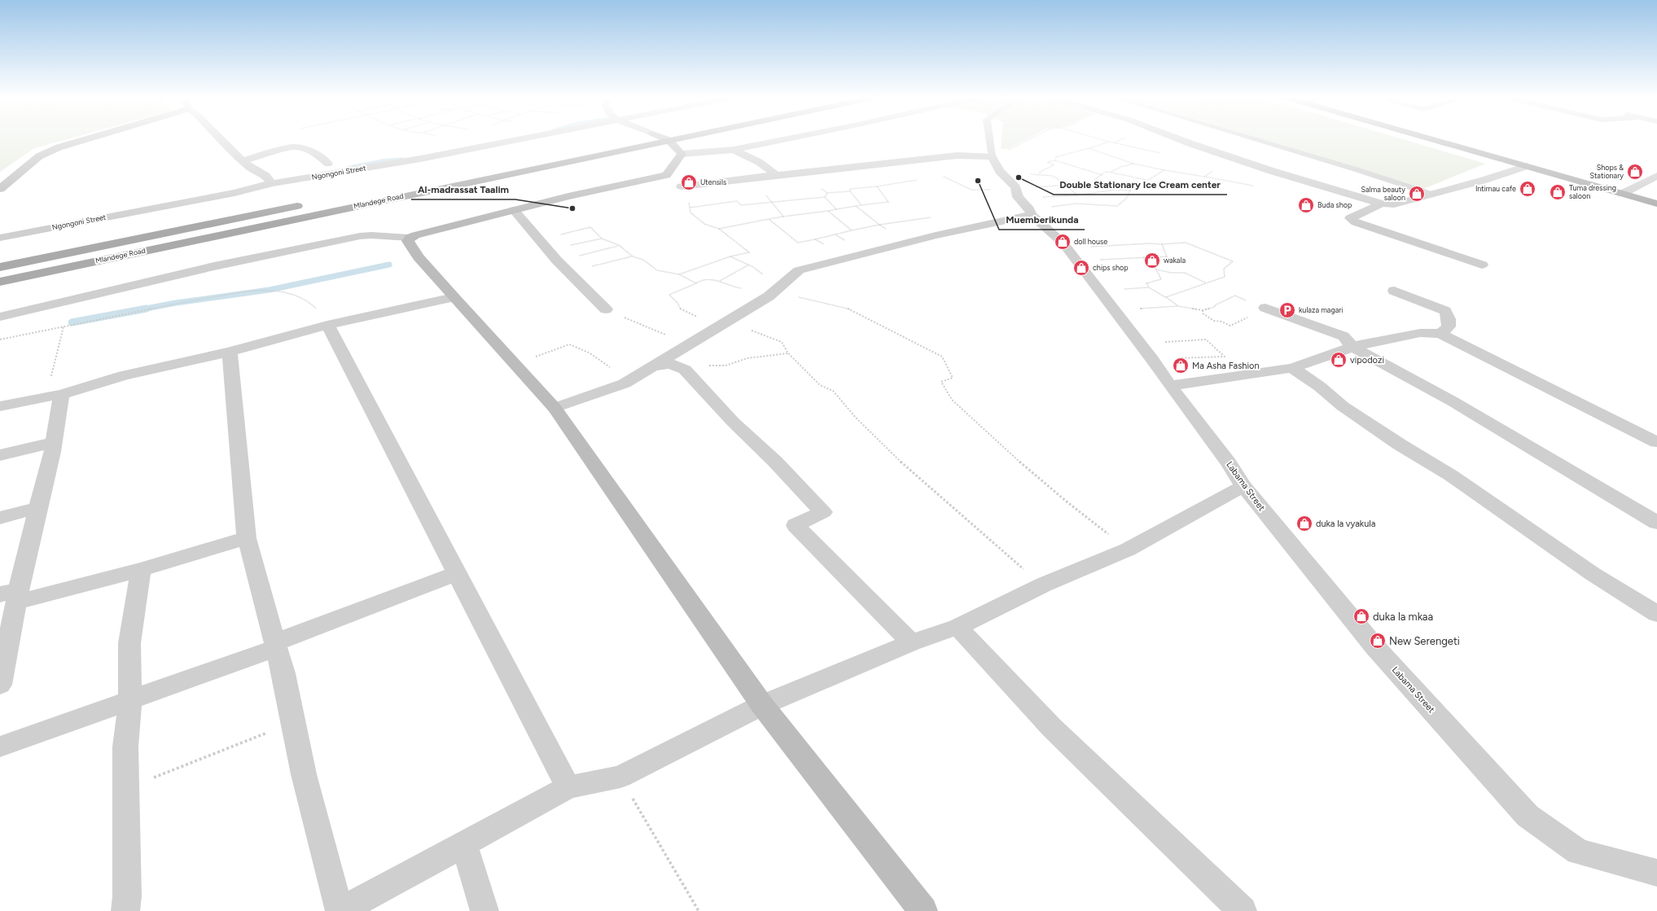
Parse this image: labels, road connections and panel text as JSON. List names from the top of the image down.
{
  "streets": {
    "main road": ["Mlandege Road"],
    "street": ["Ngongoni Street", "Labama Street"]
  },
  "places": {
    "shop": [
      "Shops & Stationary",
      "Utensils",
      "Intimau cafe",
      "Tuma dressing saloon",
      "Salma beauty saloon",
      "Buda shop",
      "doll house",
      "wakala",
      "chips shop",
      "vipodozi",
      "Ma Asha Fashion",
      "duka la vyakula",
      "duka la mkaa",
      "New Serengeti"
    ],
    "other": ["Double Stationary Ice Cream center", "Muemberikunda", "Al-madrassat Taalim"],
    "parking": ["kulaza magari"]
  }
}
